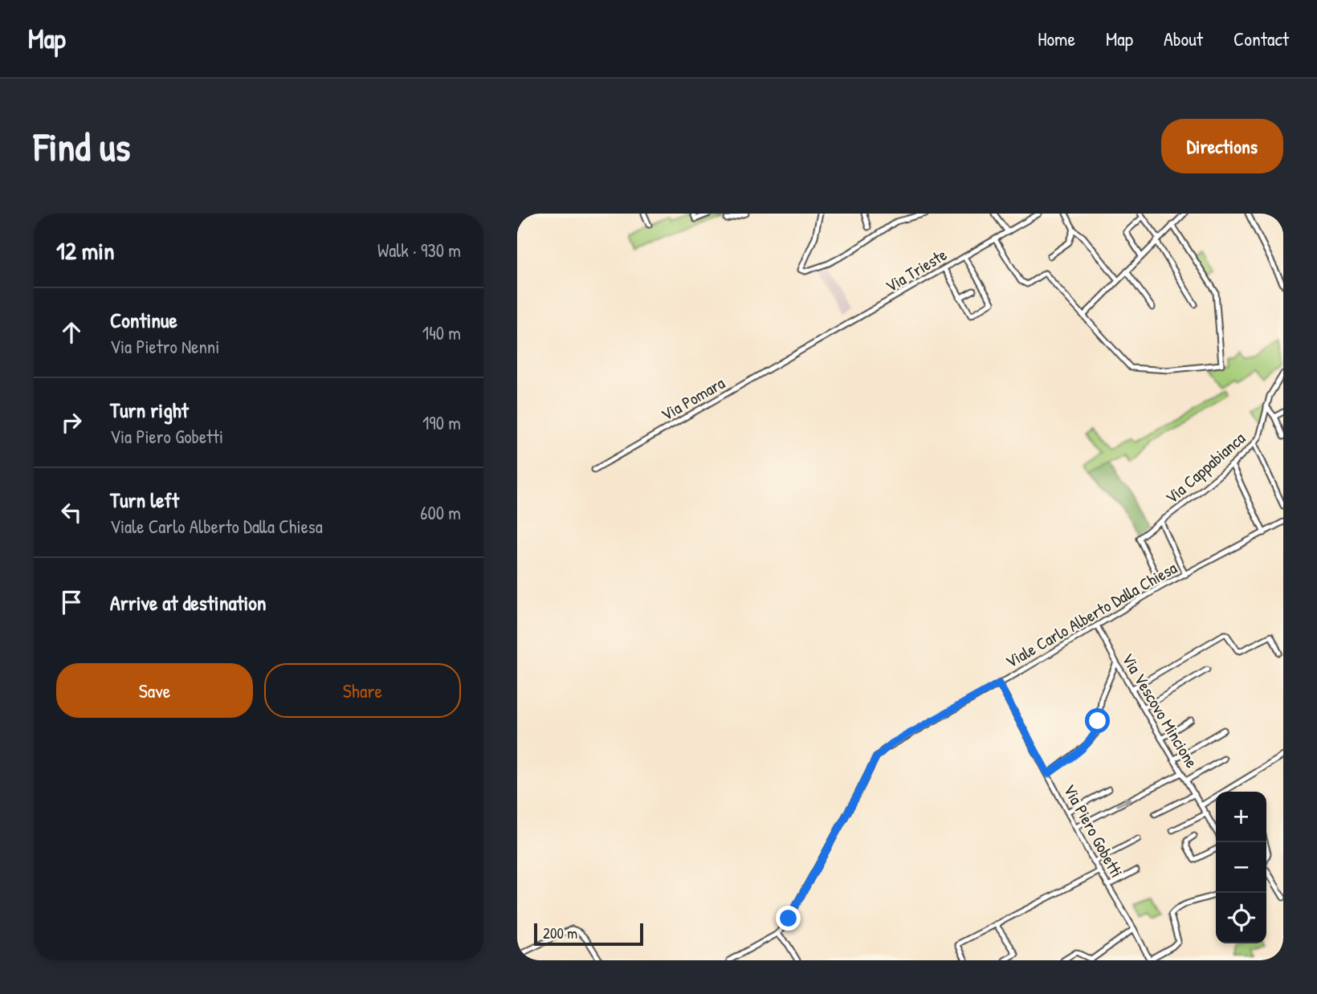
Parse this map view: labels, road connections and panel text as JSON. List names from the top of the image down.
{
  "streets": {
    "street": [
      "Via Trieste",
      "Via Pomara",
      "Via Cappabianca",
      "Viale Carlo Alberto Dalla Chiesa",
      "Via Vescovo Mincione",
      "Via Piero Gobetti"
    ]
  },
  "crossings": [
    ["Via Trieste", "Via Pomara"],
    ["Via Cappabianca", "Viale Carlo Alberto Dalla Chiesa"],
    ["Viale Carlo Alberto Dalla Chiesa", "Via Vescovo Mincione"],
    ["Viale Carlo Alberto Dalla Chiesa", "Via Piero Gobetti"]
  ],
  "scale_bar": "200 m",
  "page": {
    "header": "Map",
    "nav": [
      "Home",
      "Map",
      "About",
      "Contact"
    ],
    "buttons": [
      "Directions",
      ["Save", "Share"]
    ],
    "title": "Find us",
    "heading": ["12 min", "Walk · 930 m"],
    "list": [
      ["Continue", "Via Pietro Nenni", "140 m"],
      ["Turn right", "Via Piero Gobetti", "190 m"],
      ["Turn left", "Viale Carlo Alberto Dalla Chiesa", "600 m"],
      "Arrive at destination"
    ],
    "map_buttons": ["+", "−"],
    "scale": "200 m"
  }
}
